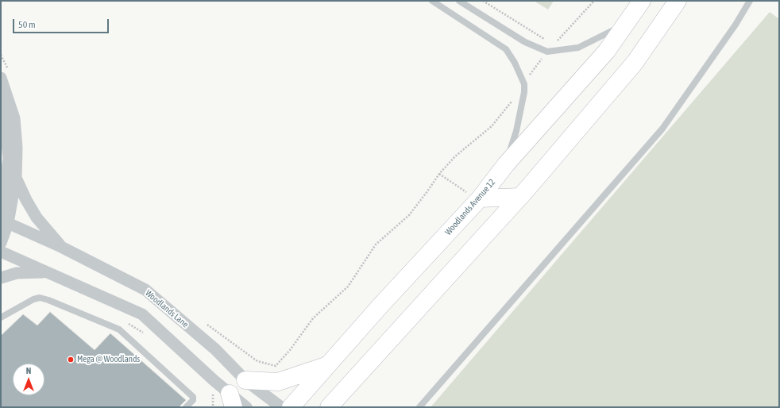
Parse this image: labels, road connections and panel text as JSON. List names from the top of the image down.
{
  "streets": {
    "main road": ["Woodlands Avenue 12"],
    "street": ["Woodlands Lane"]
  },
  "places": ["Mega @ Woodlands"],
  "scale_bar": "50 m",
  "north": "top"
}
